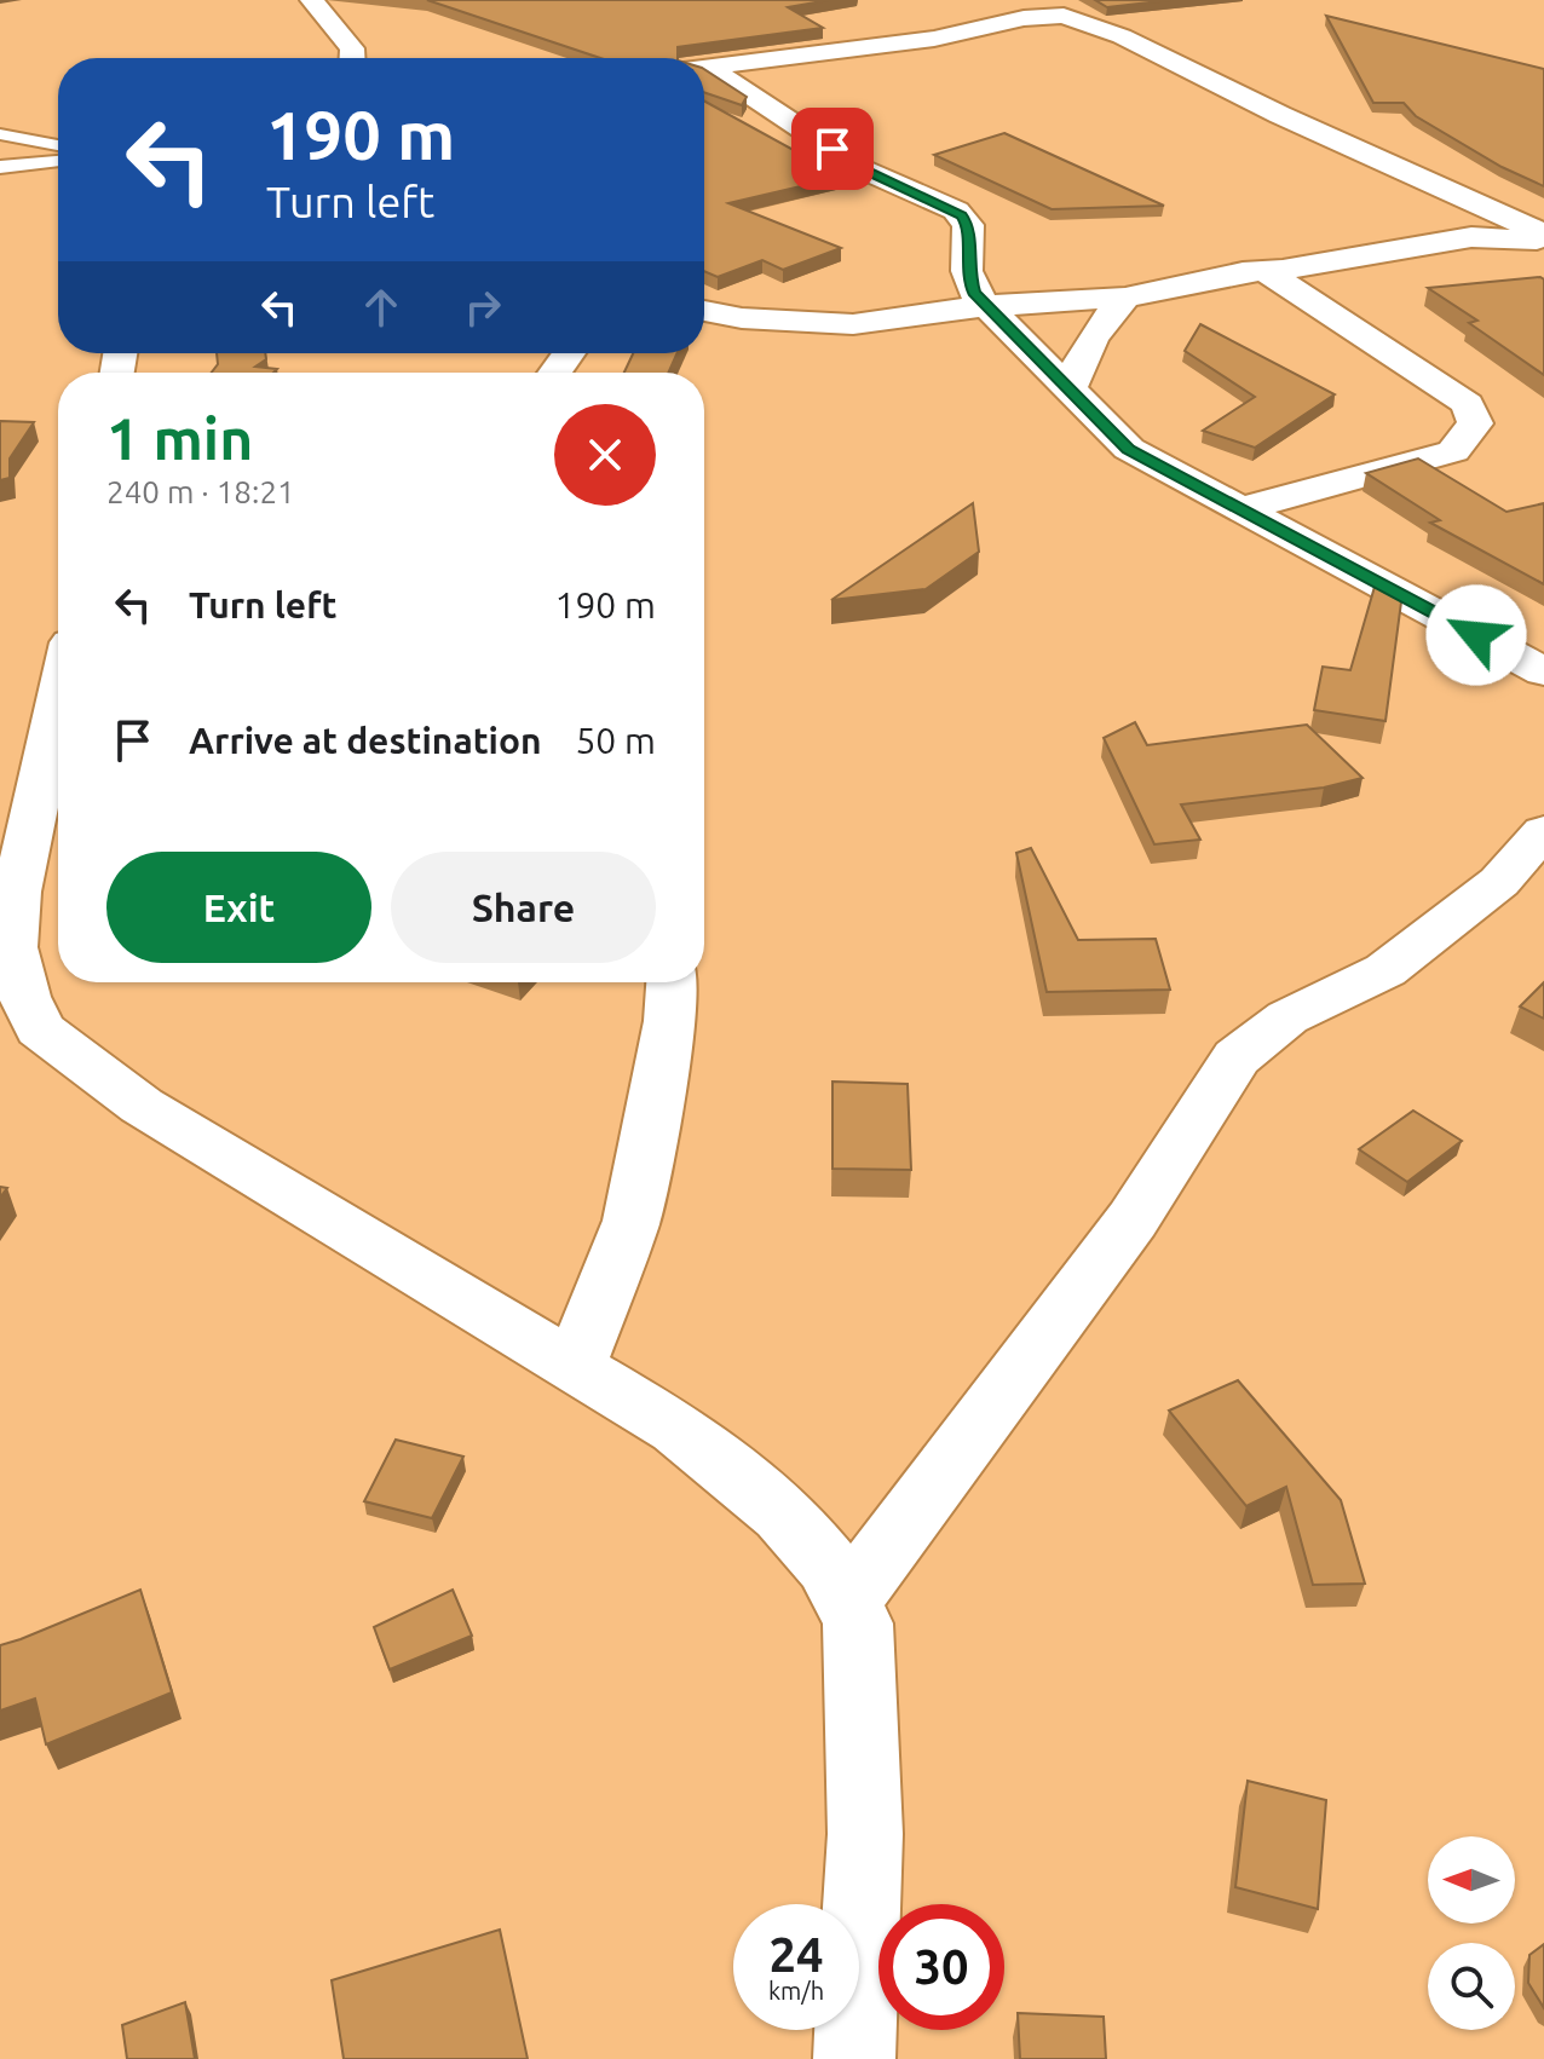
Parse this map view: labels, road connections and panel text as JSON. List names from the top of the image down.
{
  "north": "left",
  "page": {
    "turn": ["190 m", "Turn left"],
    "heading": ["1 min", "240 m · 18:21"],
    "list": [
      {
        "name": "Turn left",
        "value": "190 m"
      },
      {
        "name": "Arrive at destination",
        "value": "50 m"
      }
    ],
    "buttons": ["Exit", "Share"],
    "speed": "24 km/h",
    "limit": "30"
  }
}
